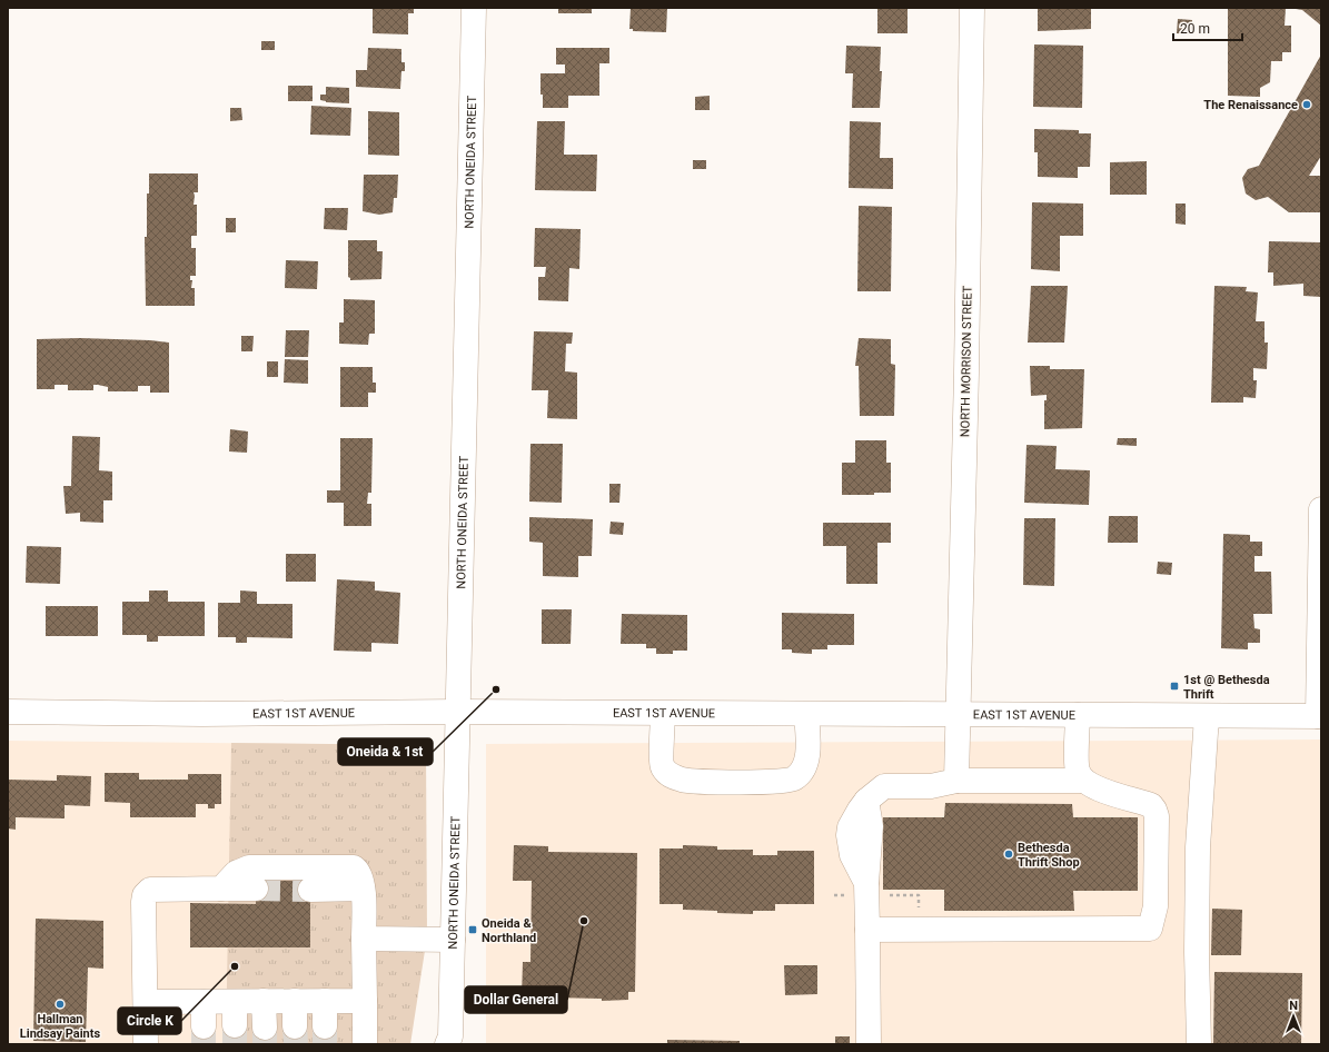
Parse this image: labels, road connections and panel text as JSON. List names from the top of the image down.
{
  "streets": {
    "street": ["NORTH ONEIDA STREET", "NORTH MORRISON STREET", "EAST 1ST AVENUE"]
  },
  "crossings": [
    ["NORTH ONEIDA STREET", "EAST 1ST AVENUE"],
    ["NORTH MORRISON STREET", "EAST 1ST AVENUE"]
  ],
  "places": {
    "other": [
      "The Renaissance",
      "Oneida & 1st",
      "Bethesda Thrift Shop",
      "Dollar General",
      "Circle K",
      "Hallman Lindsay Paints"
    ],
    "transit": ["1st @ Bethesda Thrift", "Oneida & Northland"]
  },
  "scale_bar": "20 m",
  "north": "top"
}
